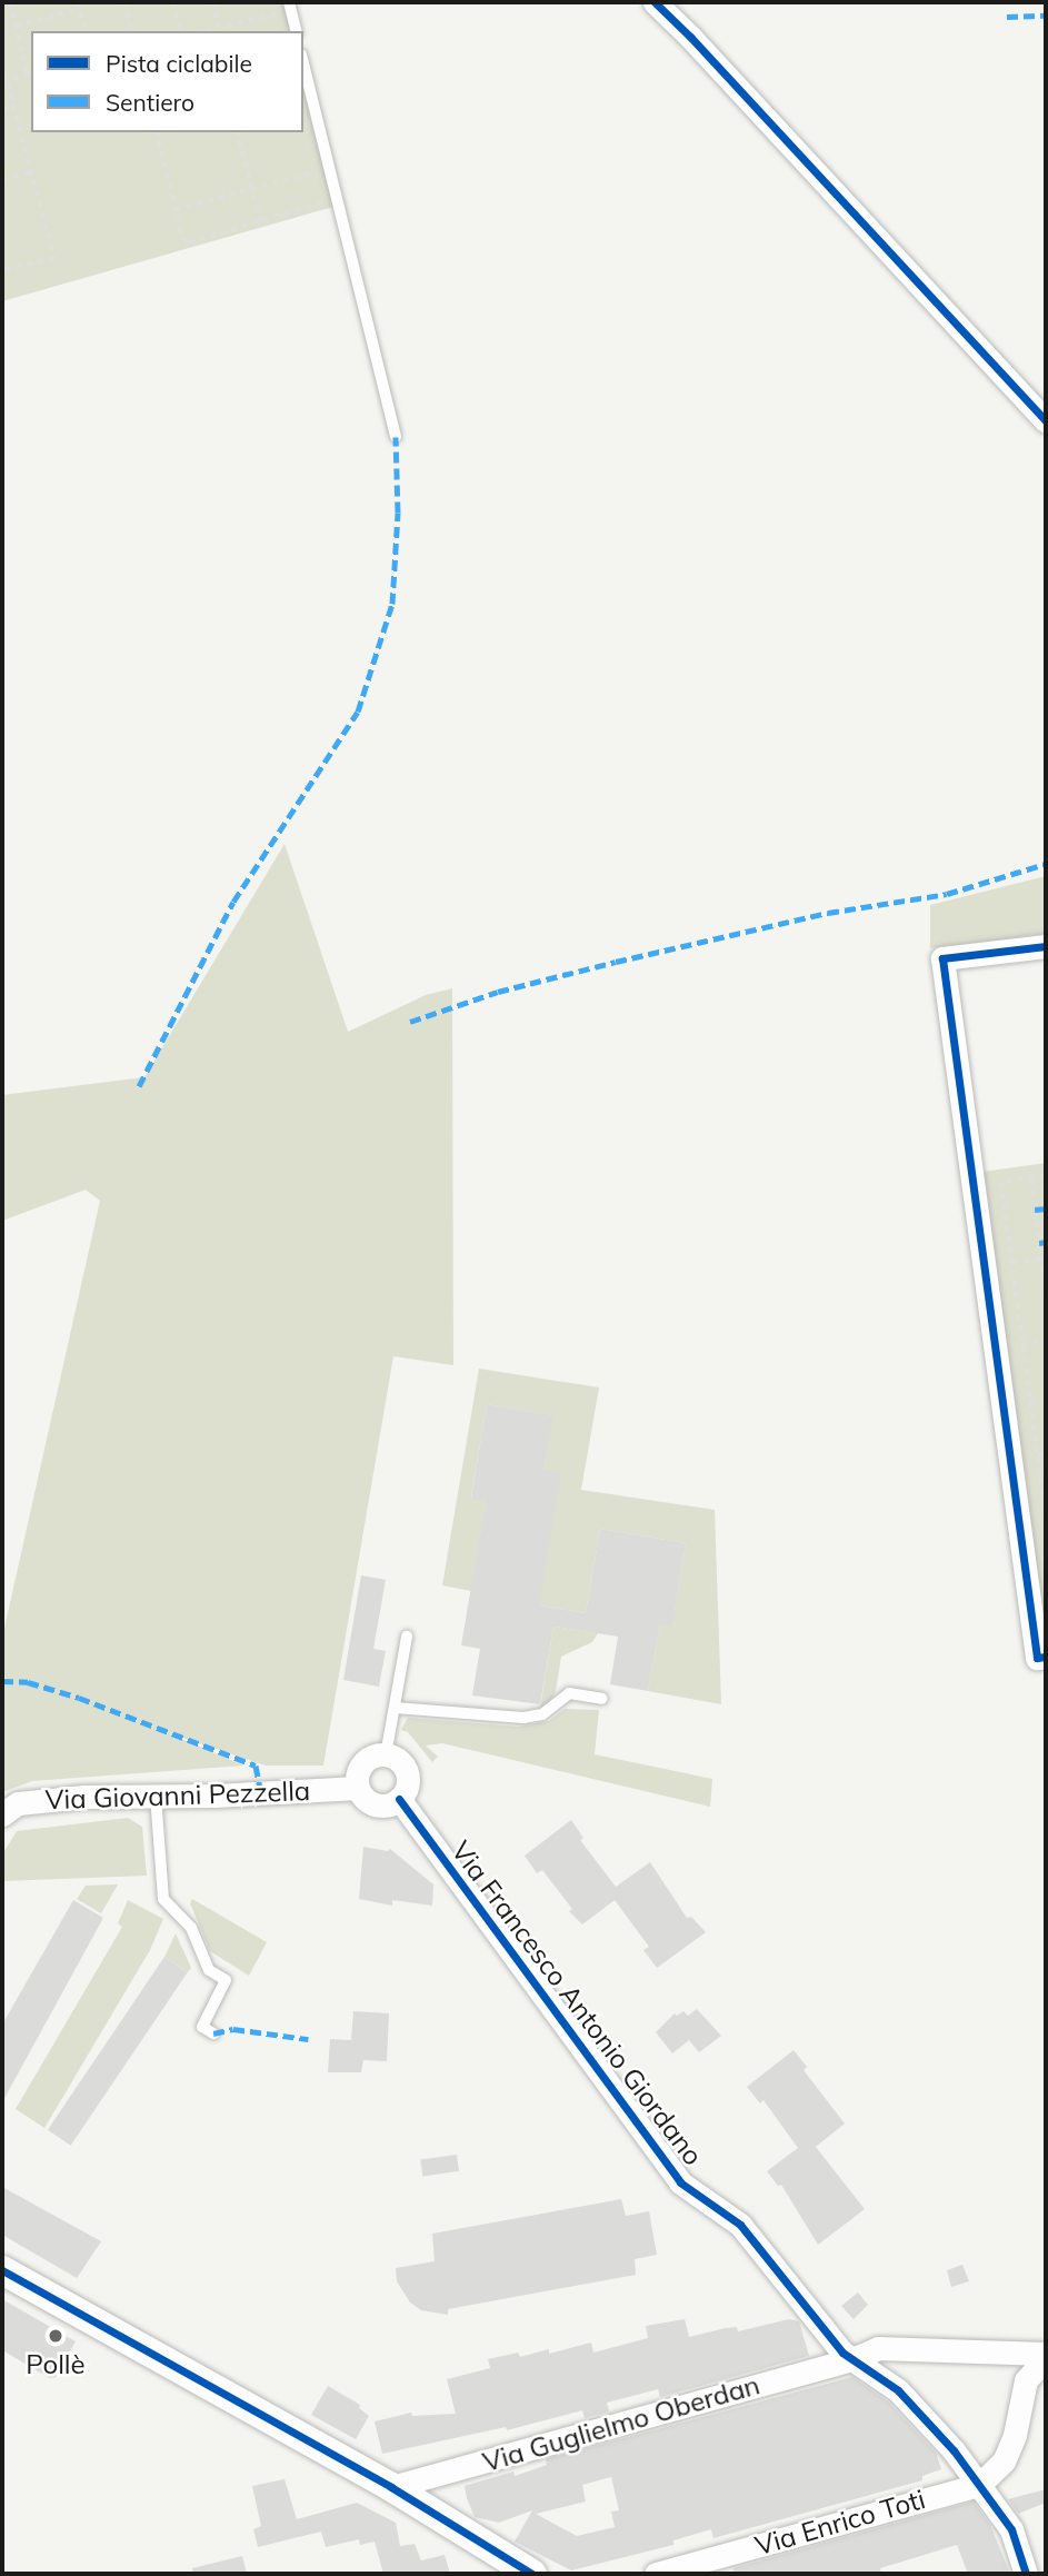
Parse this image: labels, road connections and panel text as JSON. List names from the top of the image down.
{
  "streets": {
    "street": [
      "Via Giovanni Pezzella",
      "Via Francesco Antonio Giordano",
      "Via Guglielmo Oberdan",
      "Via Enrico Toti"
    ]
  },
  "crossings": [
    ["Via Giovanni Pezzella", "Via Francesco Antonio Giordano"],
    ["Via Francesco Antonio Giordano", "Via Guglielmo Oberdan"],
    ["Via Francesco Antonio Giordano", "Via Enrico Toti"]
  ],
  "places": ["Pollè"],
  "legend": ["Pista ciclabile", "Sentiero"]
}
